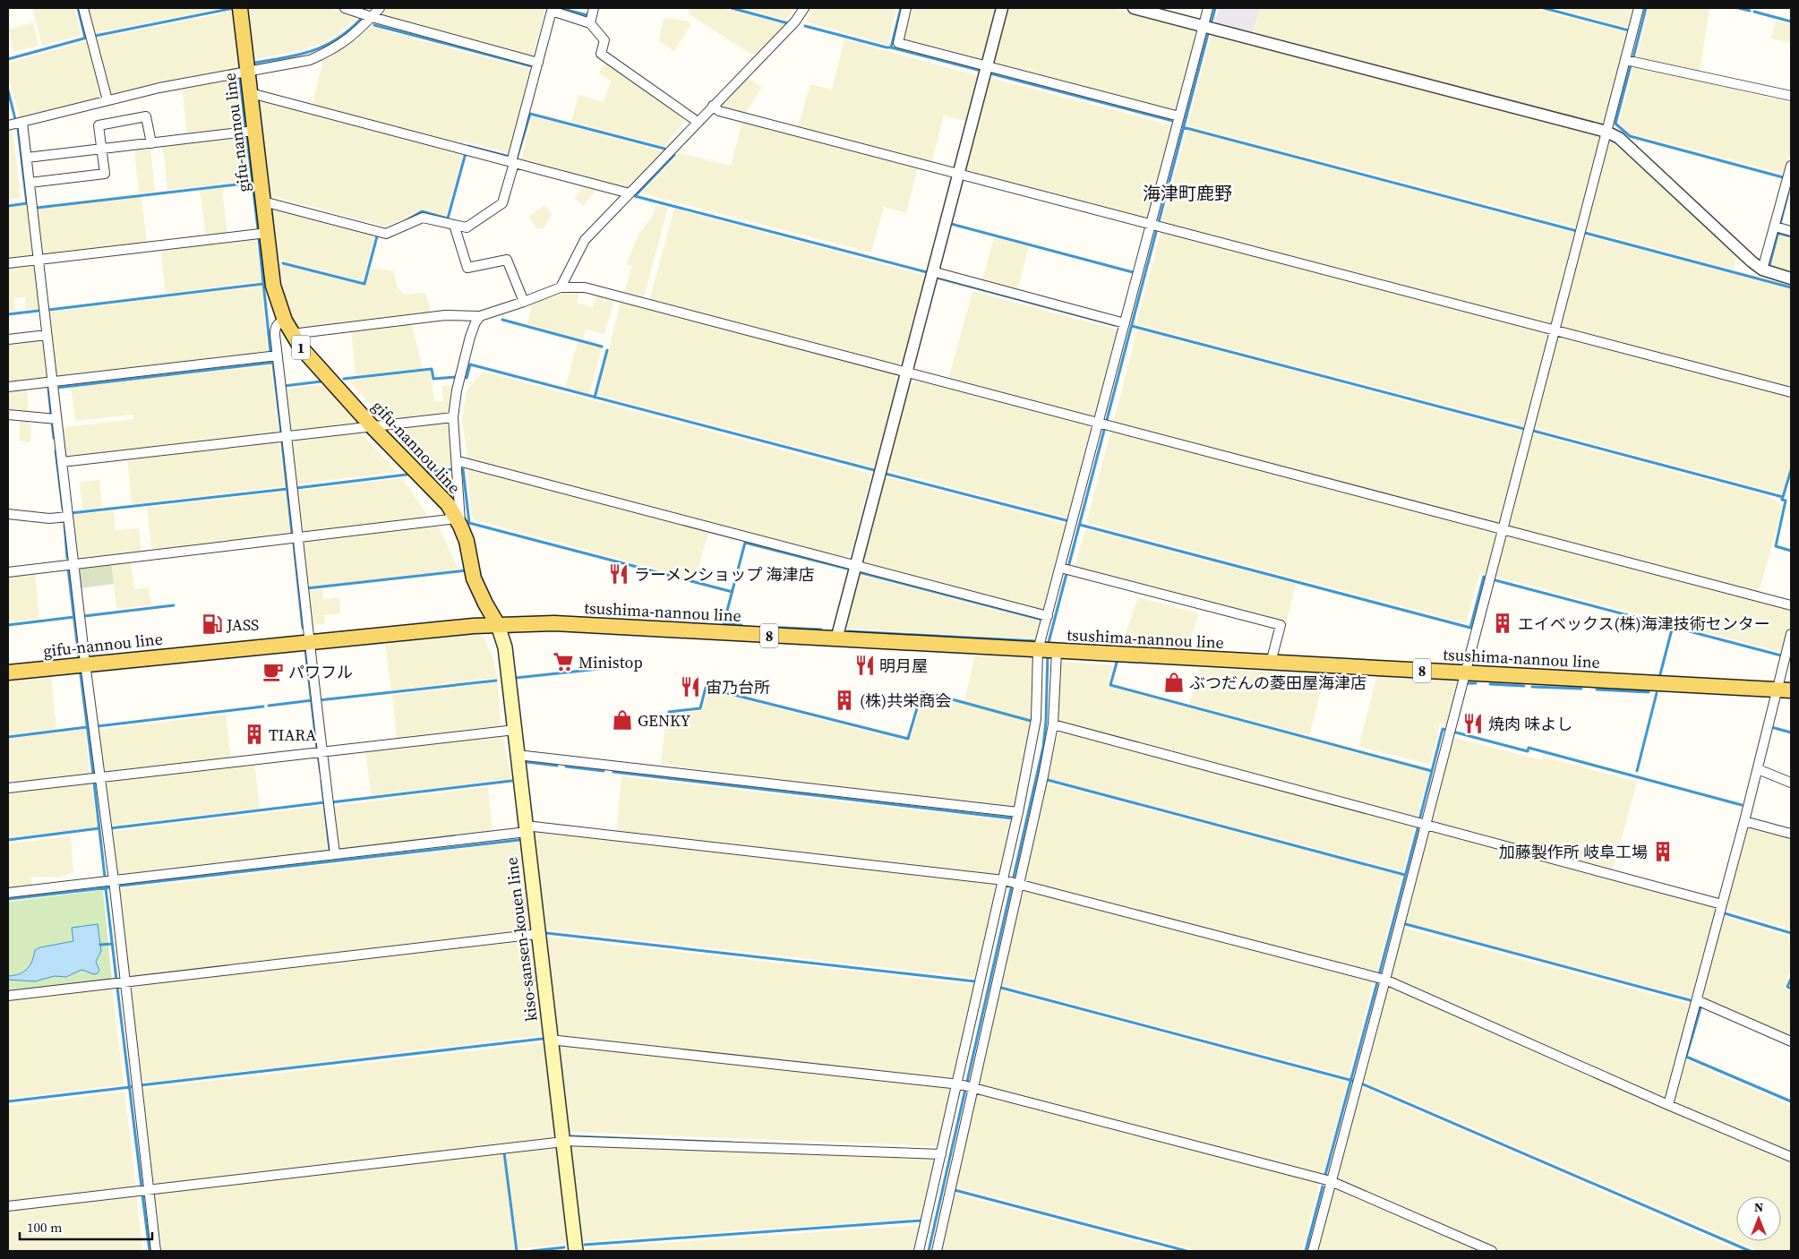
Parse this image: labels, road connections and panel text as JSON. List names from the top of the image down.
{
  "streets": {
    "main road": [
      "gifu-nannou line",
      "1",
      "tsushima-nannou line",
      "8",
      "kiso-sansen-kouen line"
    ]
  },
  "crossings": [
    ["gifu-nannou line", "tsushima-nannou line"],
    ["gifu-nannou line", "kiso-sansen-kouen line"],
    ["tsushima-nannou line", "kiso-sansen-kouen line"]
  ],
  "districts": ["海津町鹿野"],
  "places": {
    "restaurant": [
      "ラーメンショップ 海津店",
      "明月屋",
      "宙乃台所",
      "焼肉 味よし"
    ],
    "building": [
      "エイベックス(株)海津技術センター",
      "(株)共栄商会",
      "TIARA",
      "加藤製作所 岐阜工場"
    ],
    "fuel station": ["JASS"],
    "supermarket": ["Ministop"],
    "cafe": ["パワフル"],
    "shop": ["ぶつだんの菱田屋海津店", "GENKY"]
  },
  "scale_bar": "100 m",
  "north": "top"
}
